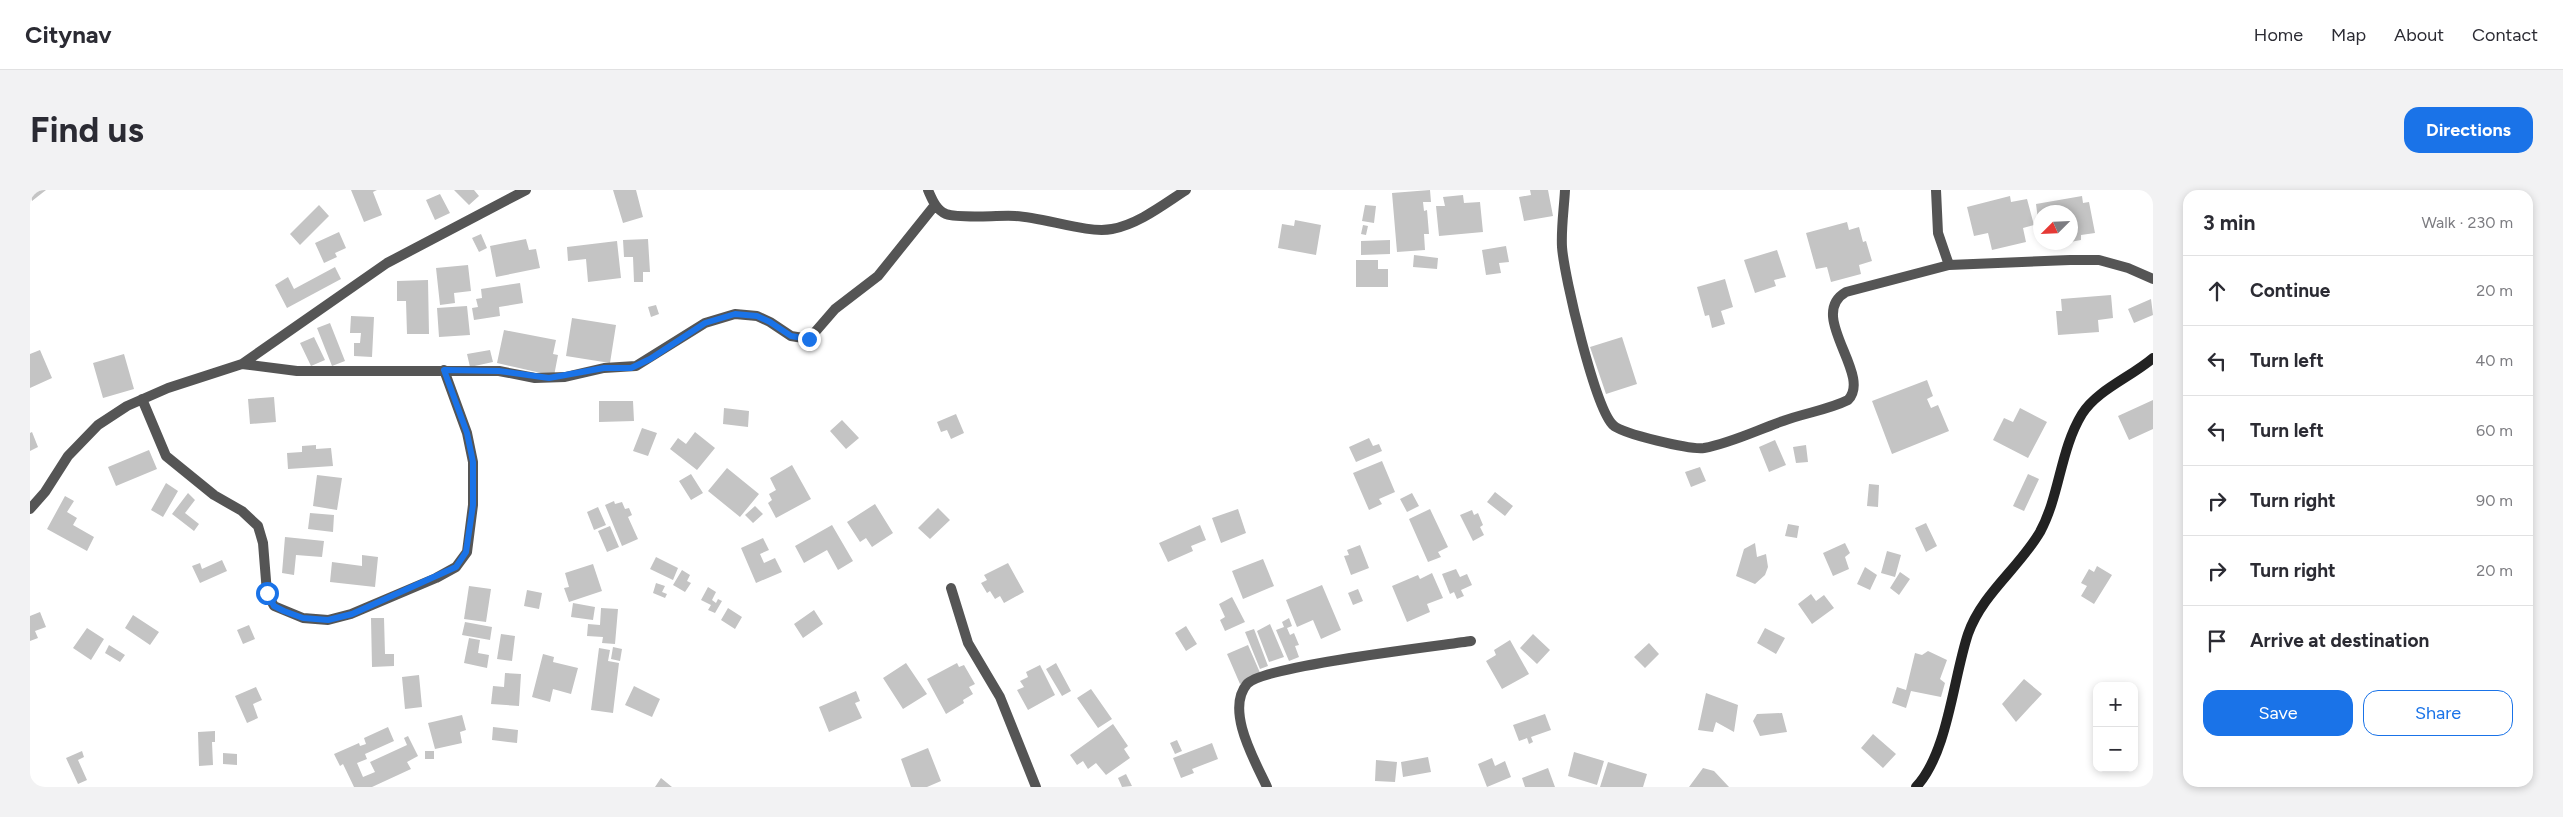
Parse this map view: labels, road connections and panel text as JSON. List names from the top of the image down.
{
  "north": "bottom left",
  "page": {
    "header": "Citynav",
    "nav": [
      "Home",
      "Map",
      "About",
      "Contact"
    ],
    "buttons": [
      "Directions",
      ["Save", "Share"]
    ],
    "title": "Find us",
    "heading": ["3 min", "Walk · 230 m"],
    "list": [
      ["Continue", "20 m"],
      ["Turn left", "40 m"],
      ["Turn left", "60 m"],
      ["Turn right", "90 m"],
      ["Turn right", "20 m"],
      "Arrive at destination"
    ],
    "map_buttons": ["+", "−"]
  }
}
